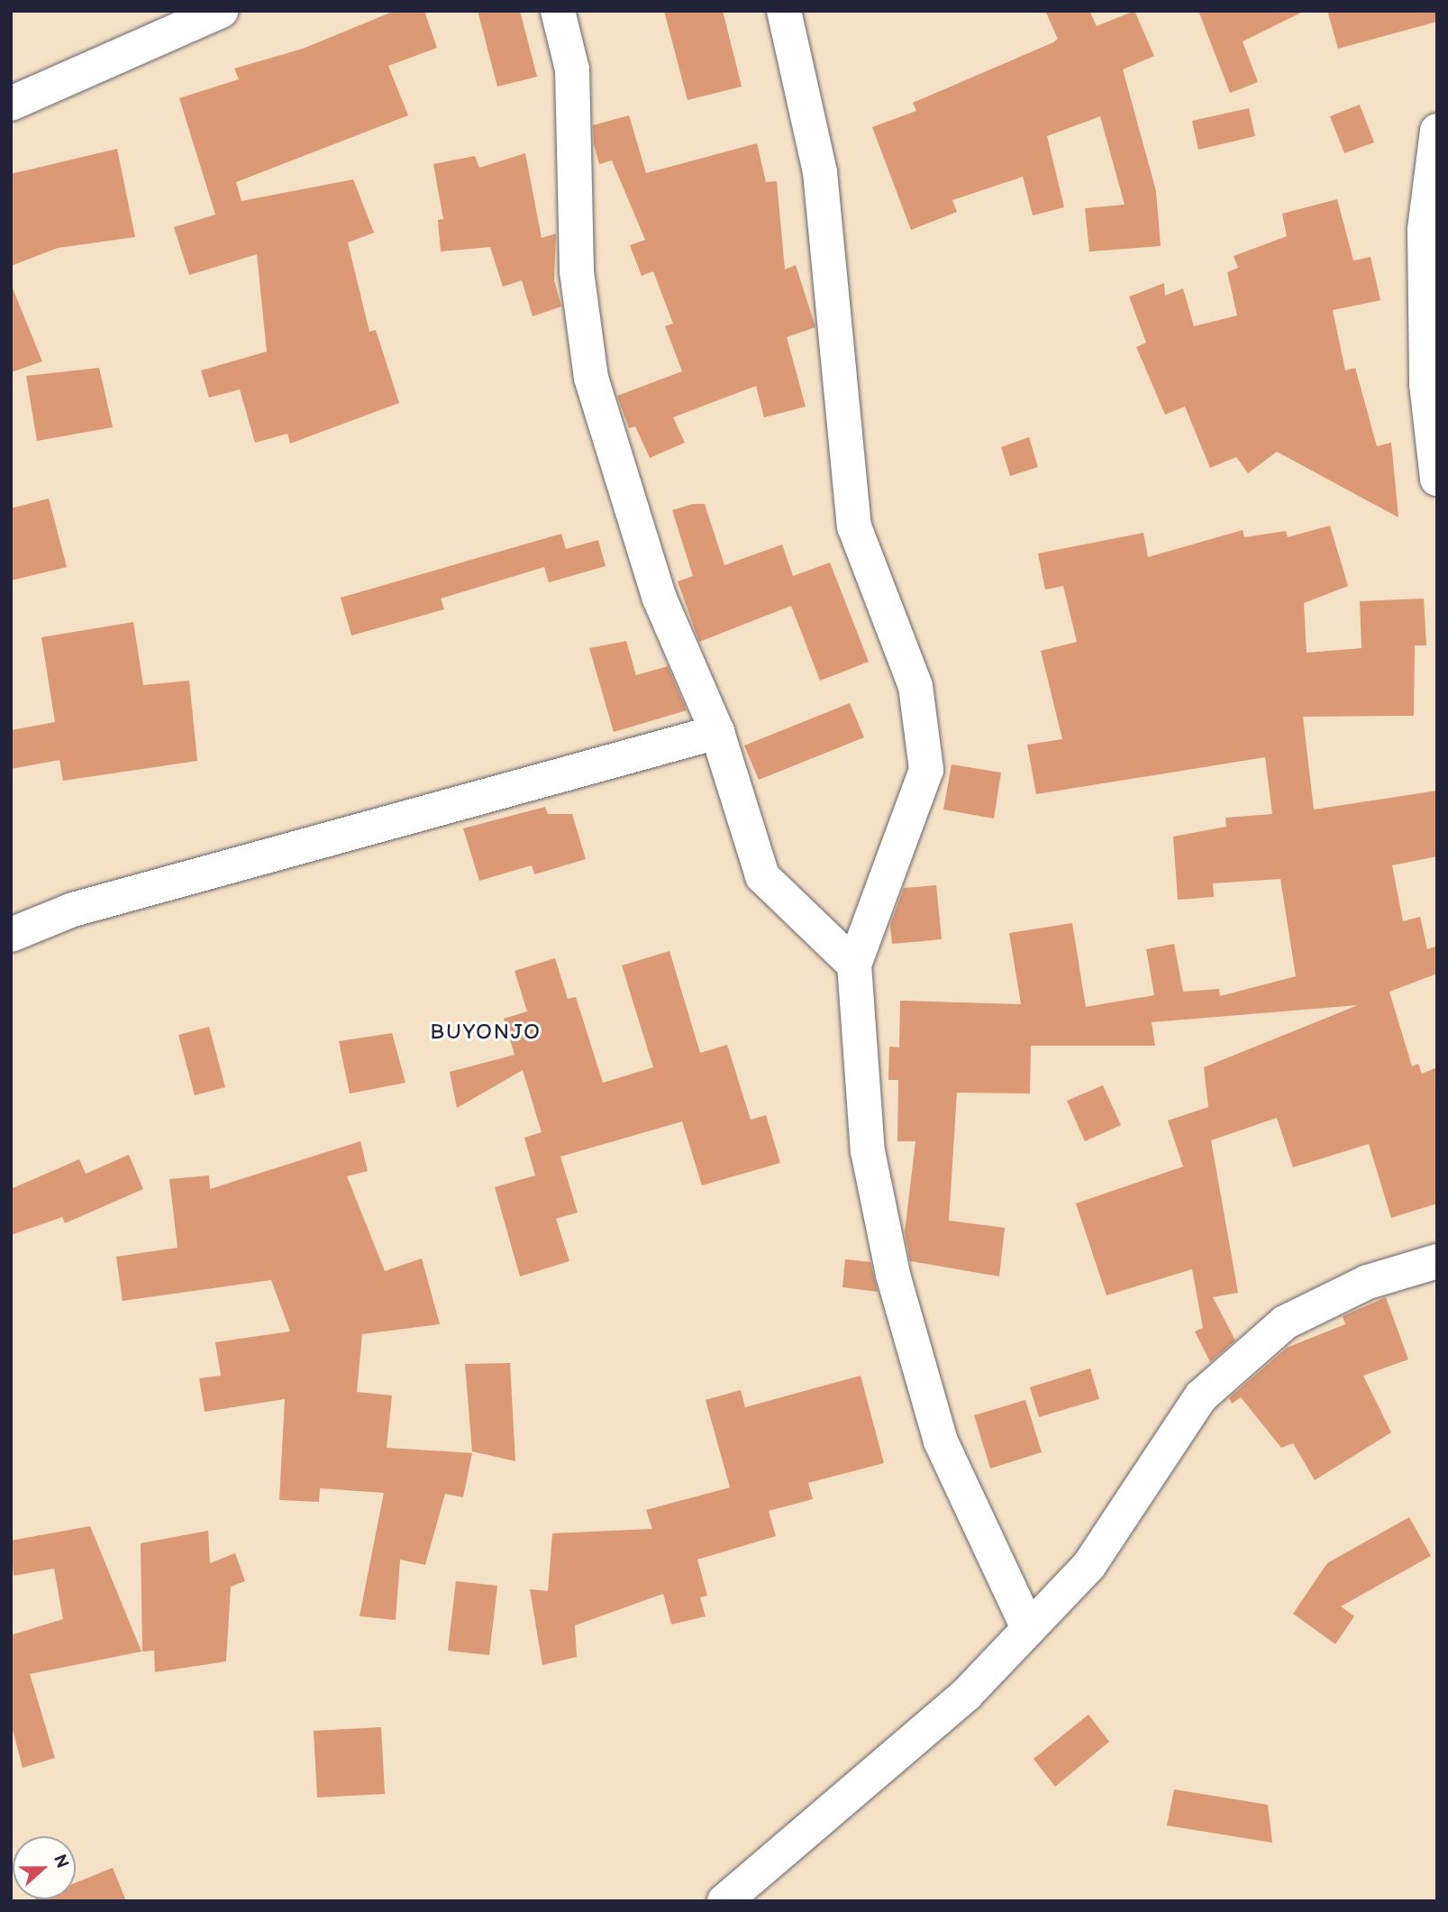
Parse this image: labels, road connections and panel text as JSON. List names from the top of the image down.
{
  "districts": ["BUYONJO"],
  "north": "right"
}
